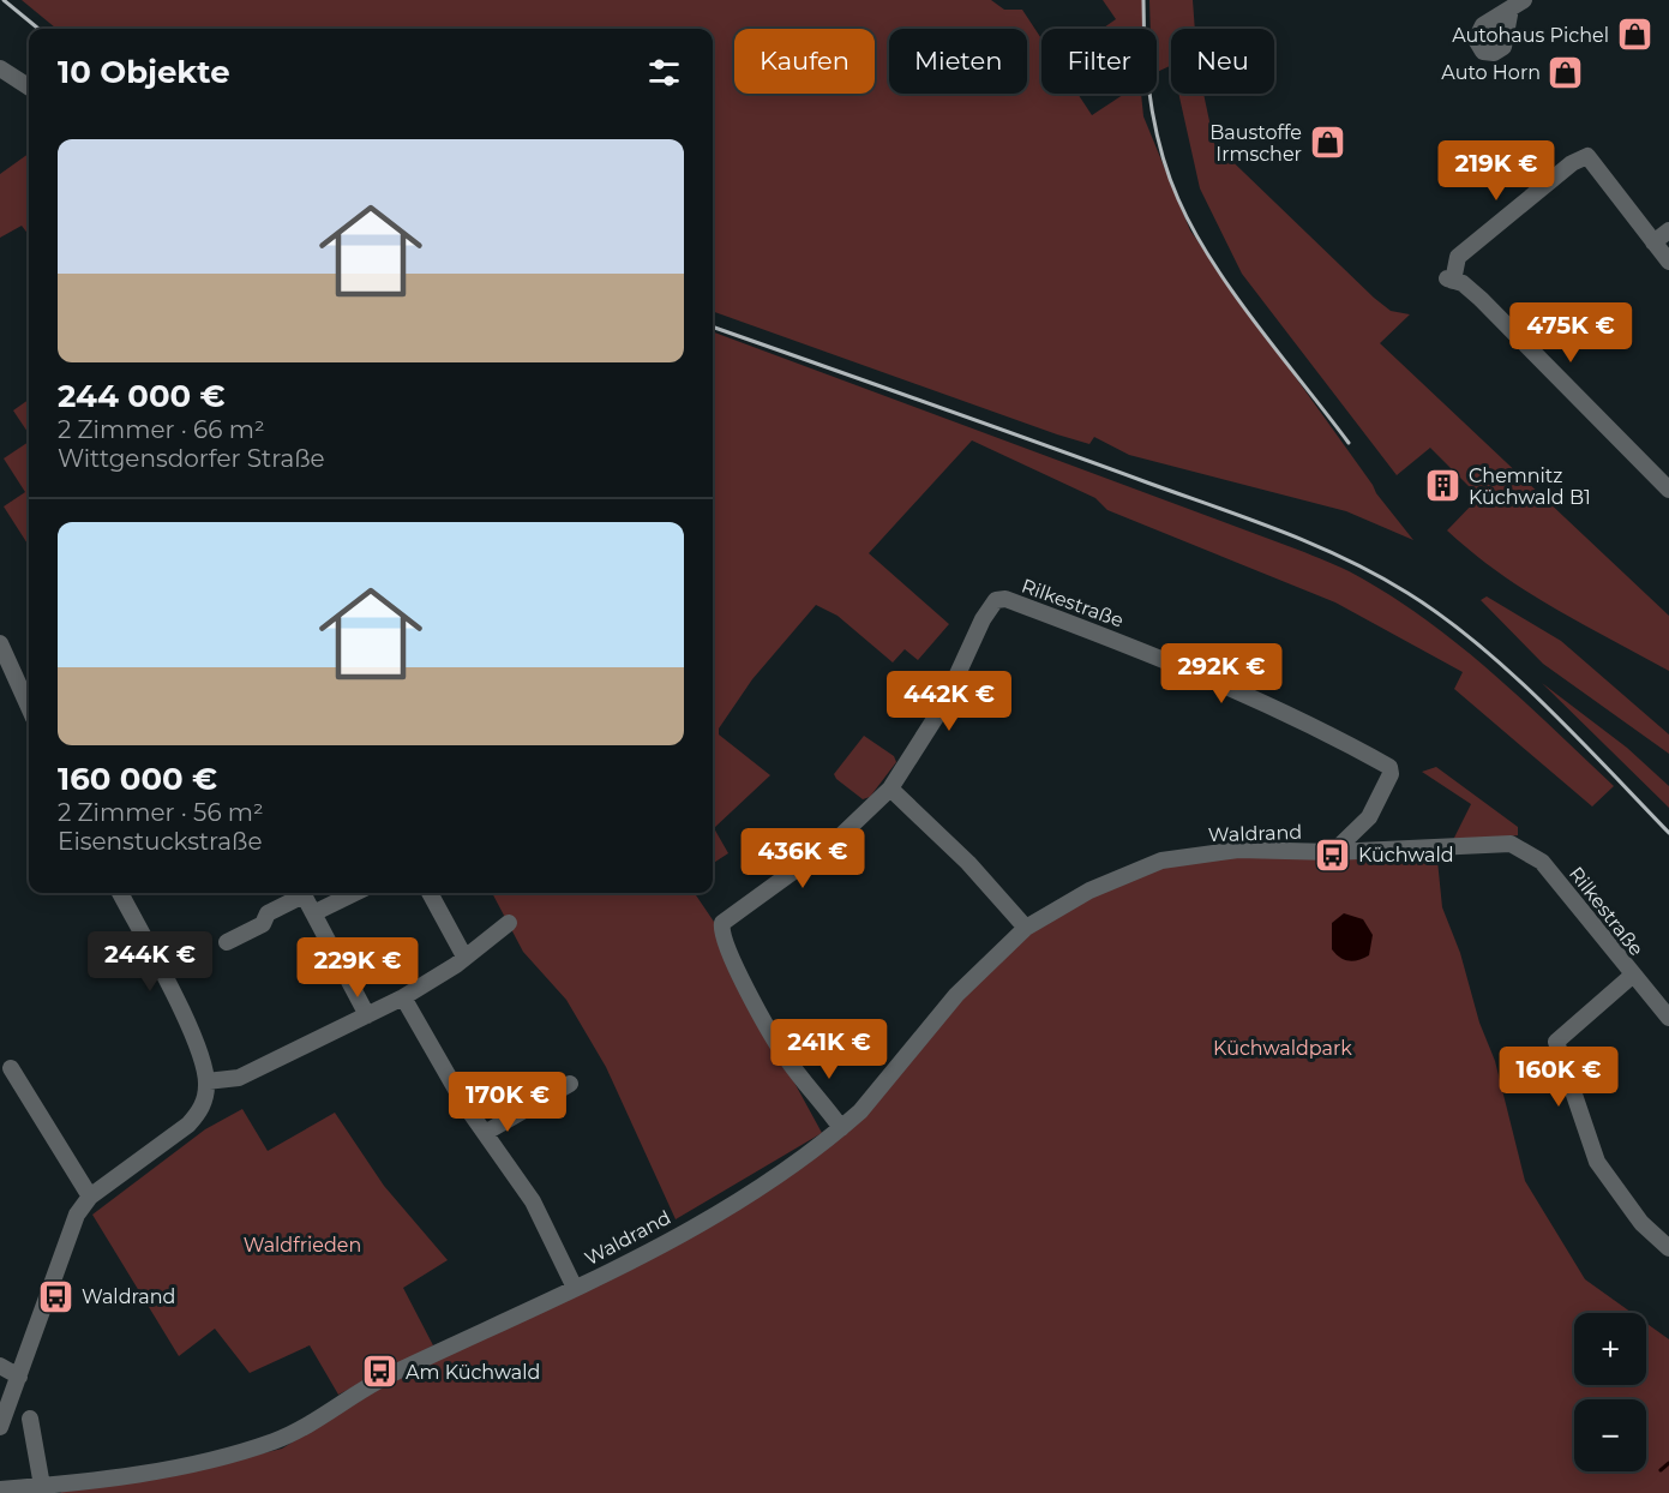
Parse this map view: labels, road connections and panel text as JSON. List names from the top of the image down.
{
  "streets": {
    "street": ["Rilkestraße", "Waldrand"]
  },
  "crossings": [
    ["Rilkestraße", "Waldrand"]
  ],
  "parks": ["Küchwaldpark", "Waldfrieden"],
  "places": {
    "shop": ["Autohaus Pichel", "Auto Horn", "Baustoffe Irmscher"],
    "building": ["Chemnitz Küchwald B1"],
    "bus stop": ["Küchwald", "Waldrand", "Am Küchwald"]
  },
  "page": {
    "chip": [
      "Kaufen",
      "Mieten",
      "Filter",
      "Neu"
    ],
    "heading": "10 Objekte",
    "list": [
      {
        "name": "244 000 €",
        "note": "2 Zimmer · 66 m² · Wittgensdorfer Straße"
      },
      {
        "name": "160 000 €",
        "note": "2 Zimmer · 56 m² · Eisenstuckstraße"
      }
    ],
    "price": [
      "219K €",
      "475K €",
      "292K €",
      "442K €",
      "436K €",
      "244K €",
      "229K €",
      "241K €",
      "160K €",
      "170K €"
    ],
    "map_buttons": ["+", "−"]
  }
}
